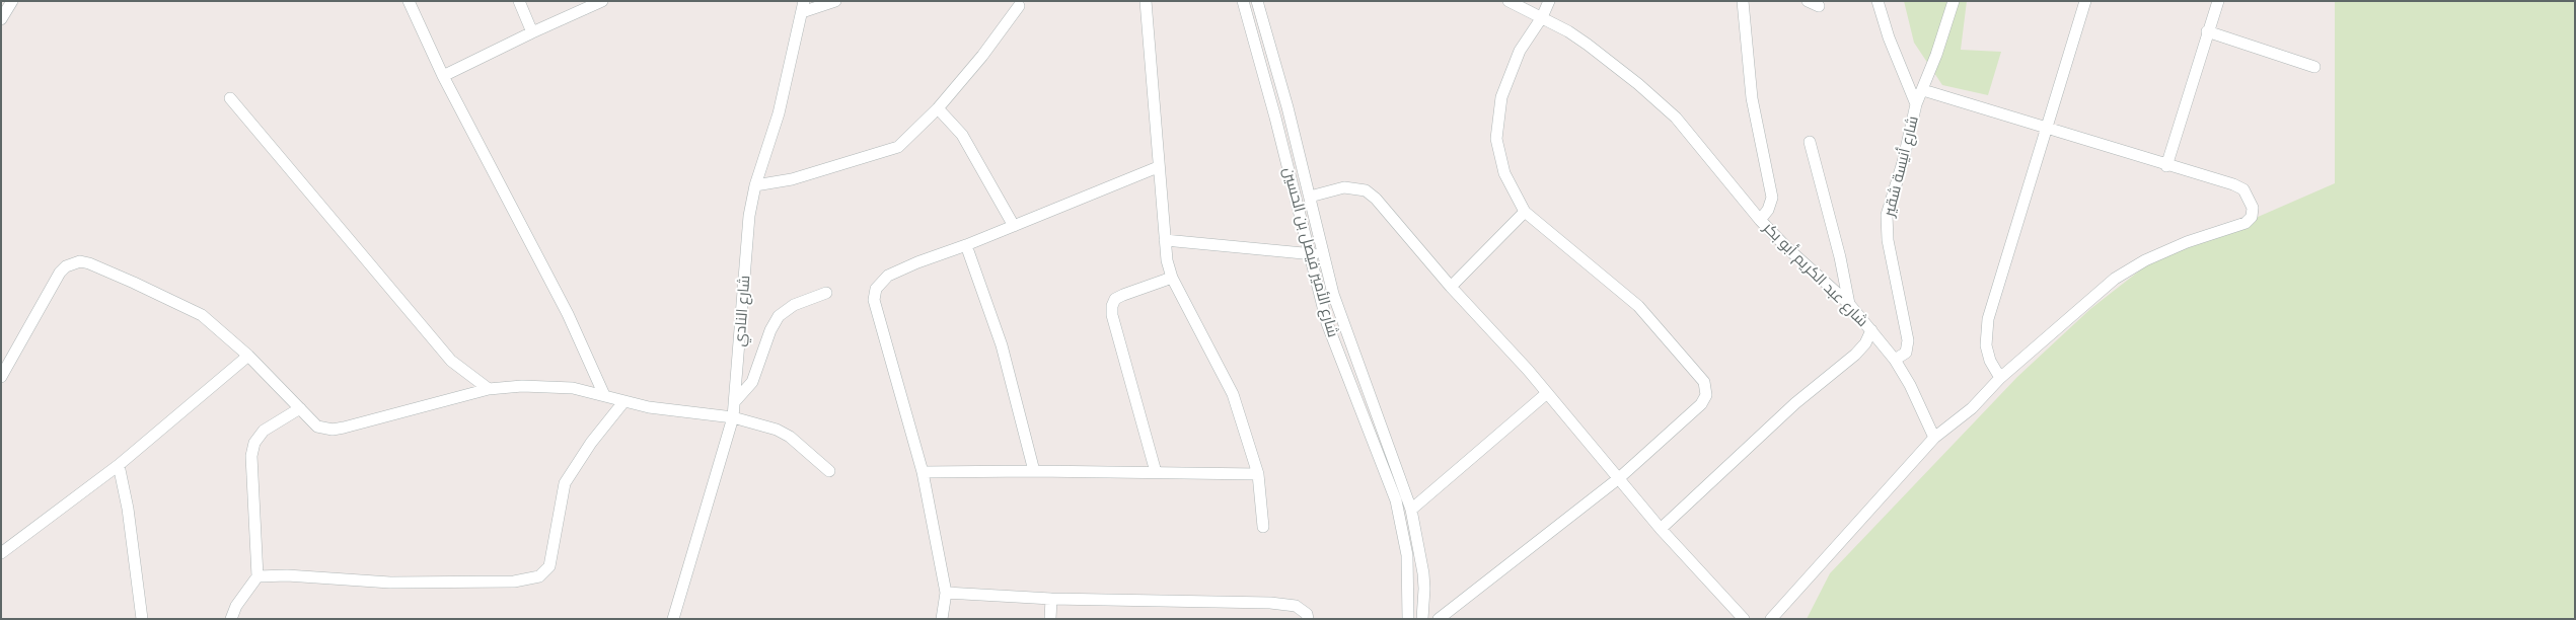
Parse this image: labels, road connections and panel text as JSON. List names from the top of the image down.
{
  "streets": {
    "street": [
      "شارع أنيسة شقير",
      "شارع الأمير فيصل بن الحسين",
      "شارع عبد الكريم أبو بكر",
      "شارع النادي"
    ]
  },
  "crossings": [
    ["شارع أنيسة شقير", "شارع عبد الكريم أبو بكر"]
  ]
}
